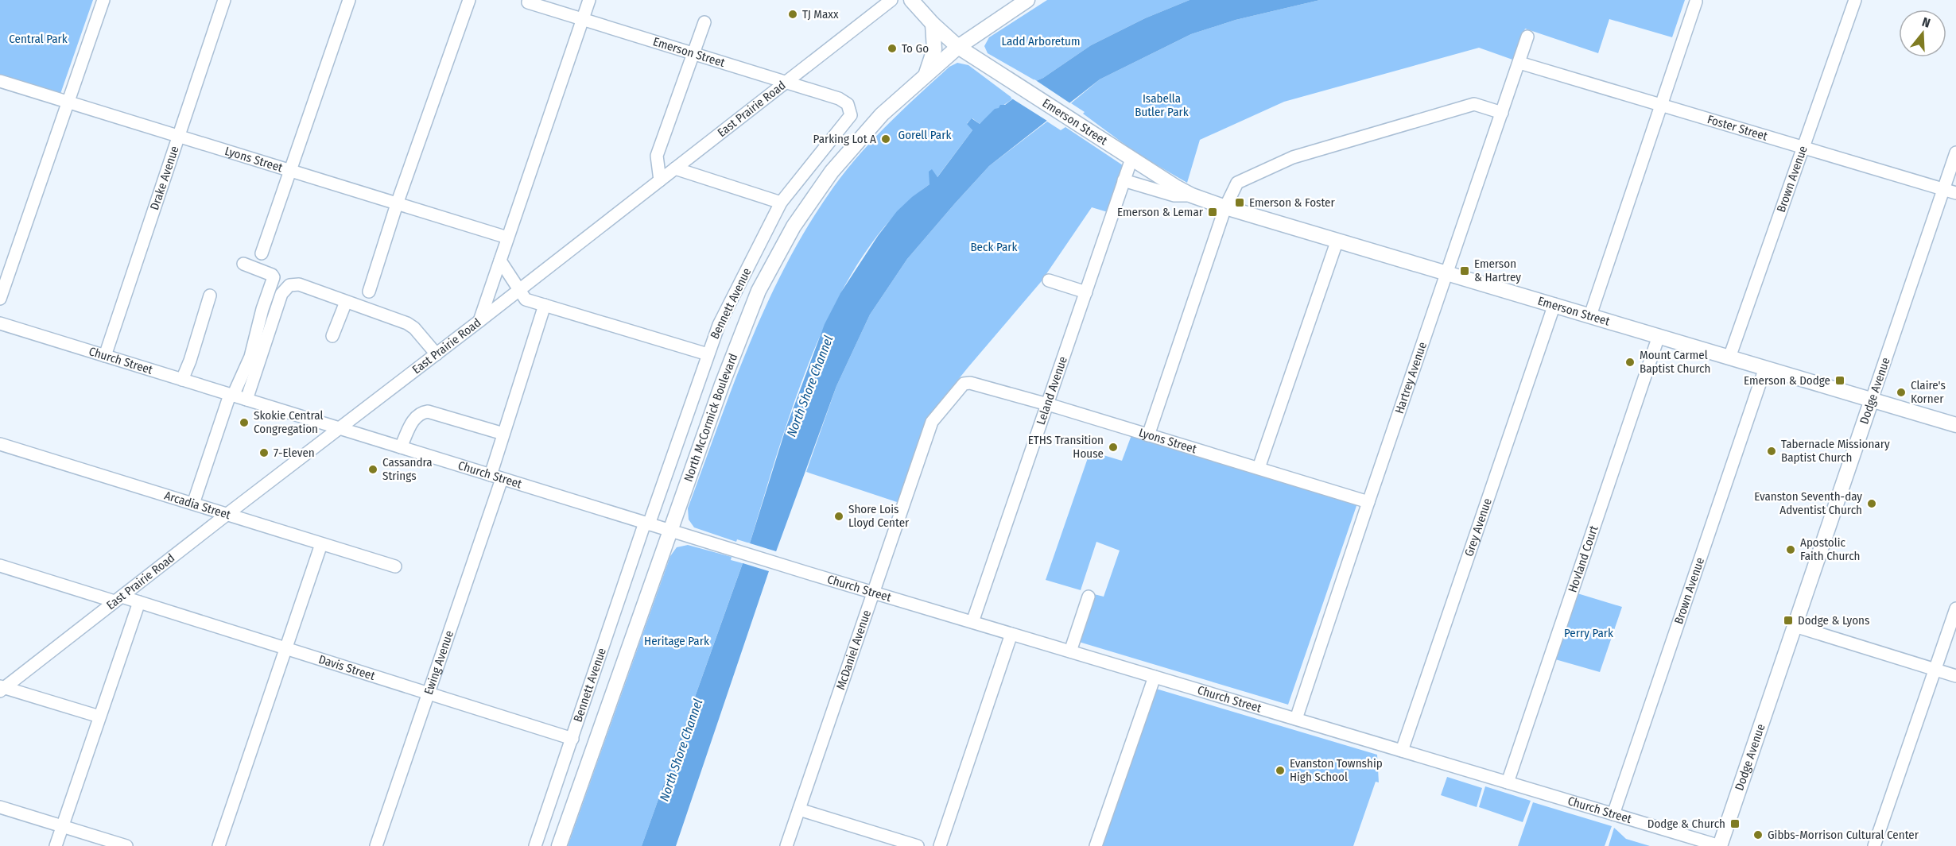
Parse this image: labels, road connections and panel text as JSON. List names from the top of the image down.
{
  "streets": {
    "main road": ["Emerson Street", "Dodge Avenue", "North McCormick Boulevard"],
    "street": [
      "East Prairie Road",
      "Foster Street",
      "Lyons Street",
      "Drake Avenue",
      "Brown Avenue",
      "Bennett Avenue",
      "Church Street",
      "Hartrey Avenue",
      "Leland Avenue",
      "Arcadia Street",
      "Grey Avenue",
      "Hovland Court",
      "McDaniel Avenue",
      "Ewing Avenue",
      "Davis Street"
    ]
  },
  "crossings": [
    ["Emerson Street", "East Prairie Road"],
    ["Emerson Street", "Brown Avenue"],
    ["Emerson Street", "Bennett Avenue"],
    ["Emerson Street", "Hartrey Avenue"],
    ["Emerson Street", "Leland Avenue"],
    ["Emerson Street", "Dodge Avenue"],
    ["Emerson Street", "North McCormick Boulevard"],
    ["Emerson Street", "Grey Avenue"],
    ["Emerson Street", "Hovland Court"],
    ["East Prairie Road", "Church Street"],
    ["East Prairie Road", "Arcadia Street"],
    ["East Prairie Road", "Davis Street"],
    ["Foster Street", "Brown Avenue"],
    ["Foster Street", "Hartrey Avenue"],
    ["Foster Street", "Dodge Avenue"],
    ["Lyons Street", "Drake Avenue"],
    ["Lyons Street", "Hartrey Avenue"],
    ["Lyons Street", "Leland Avenue"],
    ["Lyons Street", "McDaniel Avenue"],
    ["Drake Avenue", "Church Street"],
    ["Brown Avenue", "Church Street"],
    ["Bennett Avenue", "Church Street"],
    ["Bennett Avenue", "Davis Street"],
    ["Church Street", "Hartrey Avenue"],
    ["Church Street", "Leland Avenue"],
    ["Church Street", "Dodge Avenue"],
    ["Church Street", "North McCormick Boulevard"],
    ["Church Street", "Grey Avenue"],
    ["Church Street", "Hovland Court"],
    ["Church Street", "McDaniel Avenue"],
    ["Church Street", "Ewing Avenue"],
    ["Ewing Avenue", "Davis Street"]
  ],
  "water": ["North Shore Channel"],
  "parks": [
    "Central Park",
    "Ladd Arboretum",
    "Isabella Butler Park",
    "Gorell Park",
    "Beck Park",
    "Perry Park",
    "Heritage Park"
  ],
  "places": {
    "other": [
      "TJ Maxx",
      "To Go",
      "Parking Lot A",
      "Mount Carmel Baptist Church",
      "Claire's Korner",
      "Skokie Central Congregation",
      "ETHS Transition House",
      "Tabernacle Missionary Baptist Church",
      "7-Eleven",
      "Cassandra Strings",
      "Evanston Seventh-day Adventist Church",
      "Shore Lois Lloyd Center",
      "Apostolic Faith Church",
      "Evanston Township High School",
      "Gibbs-Morrison Cultural Center"
    ],
    "transit": [
      "Emerson & Foster",
      "Emerson & Lemar",
      "Emerson & Hartrey",
      "Emerson & Dodge",
      "Dodge & Lyons",
      "Dodge & Church"
    ]
  },
  "north": "top"
}
